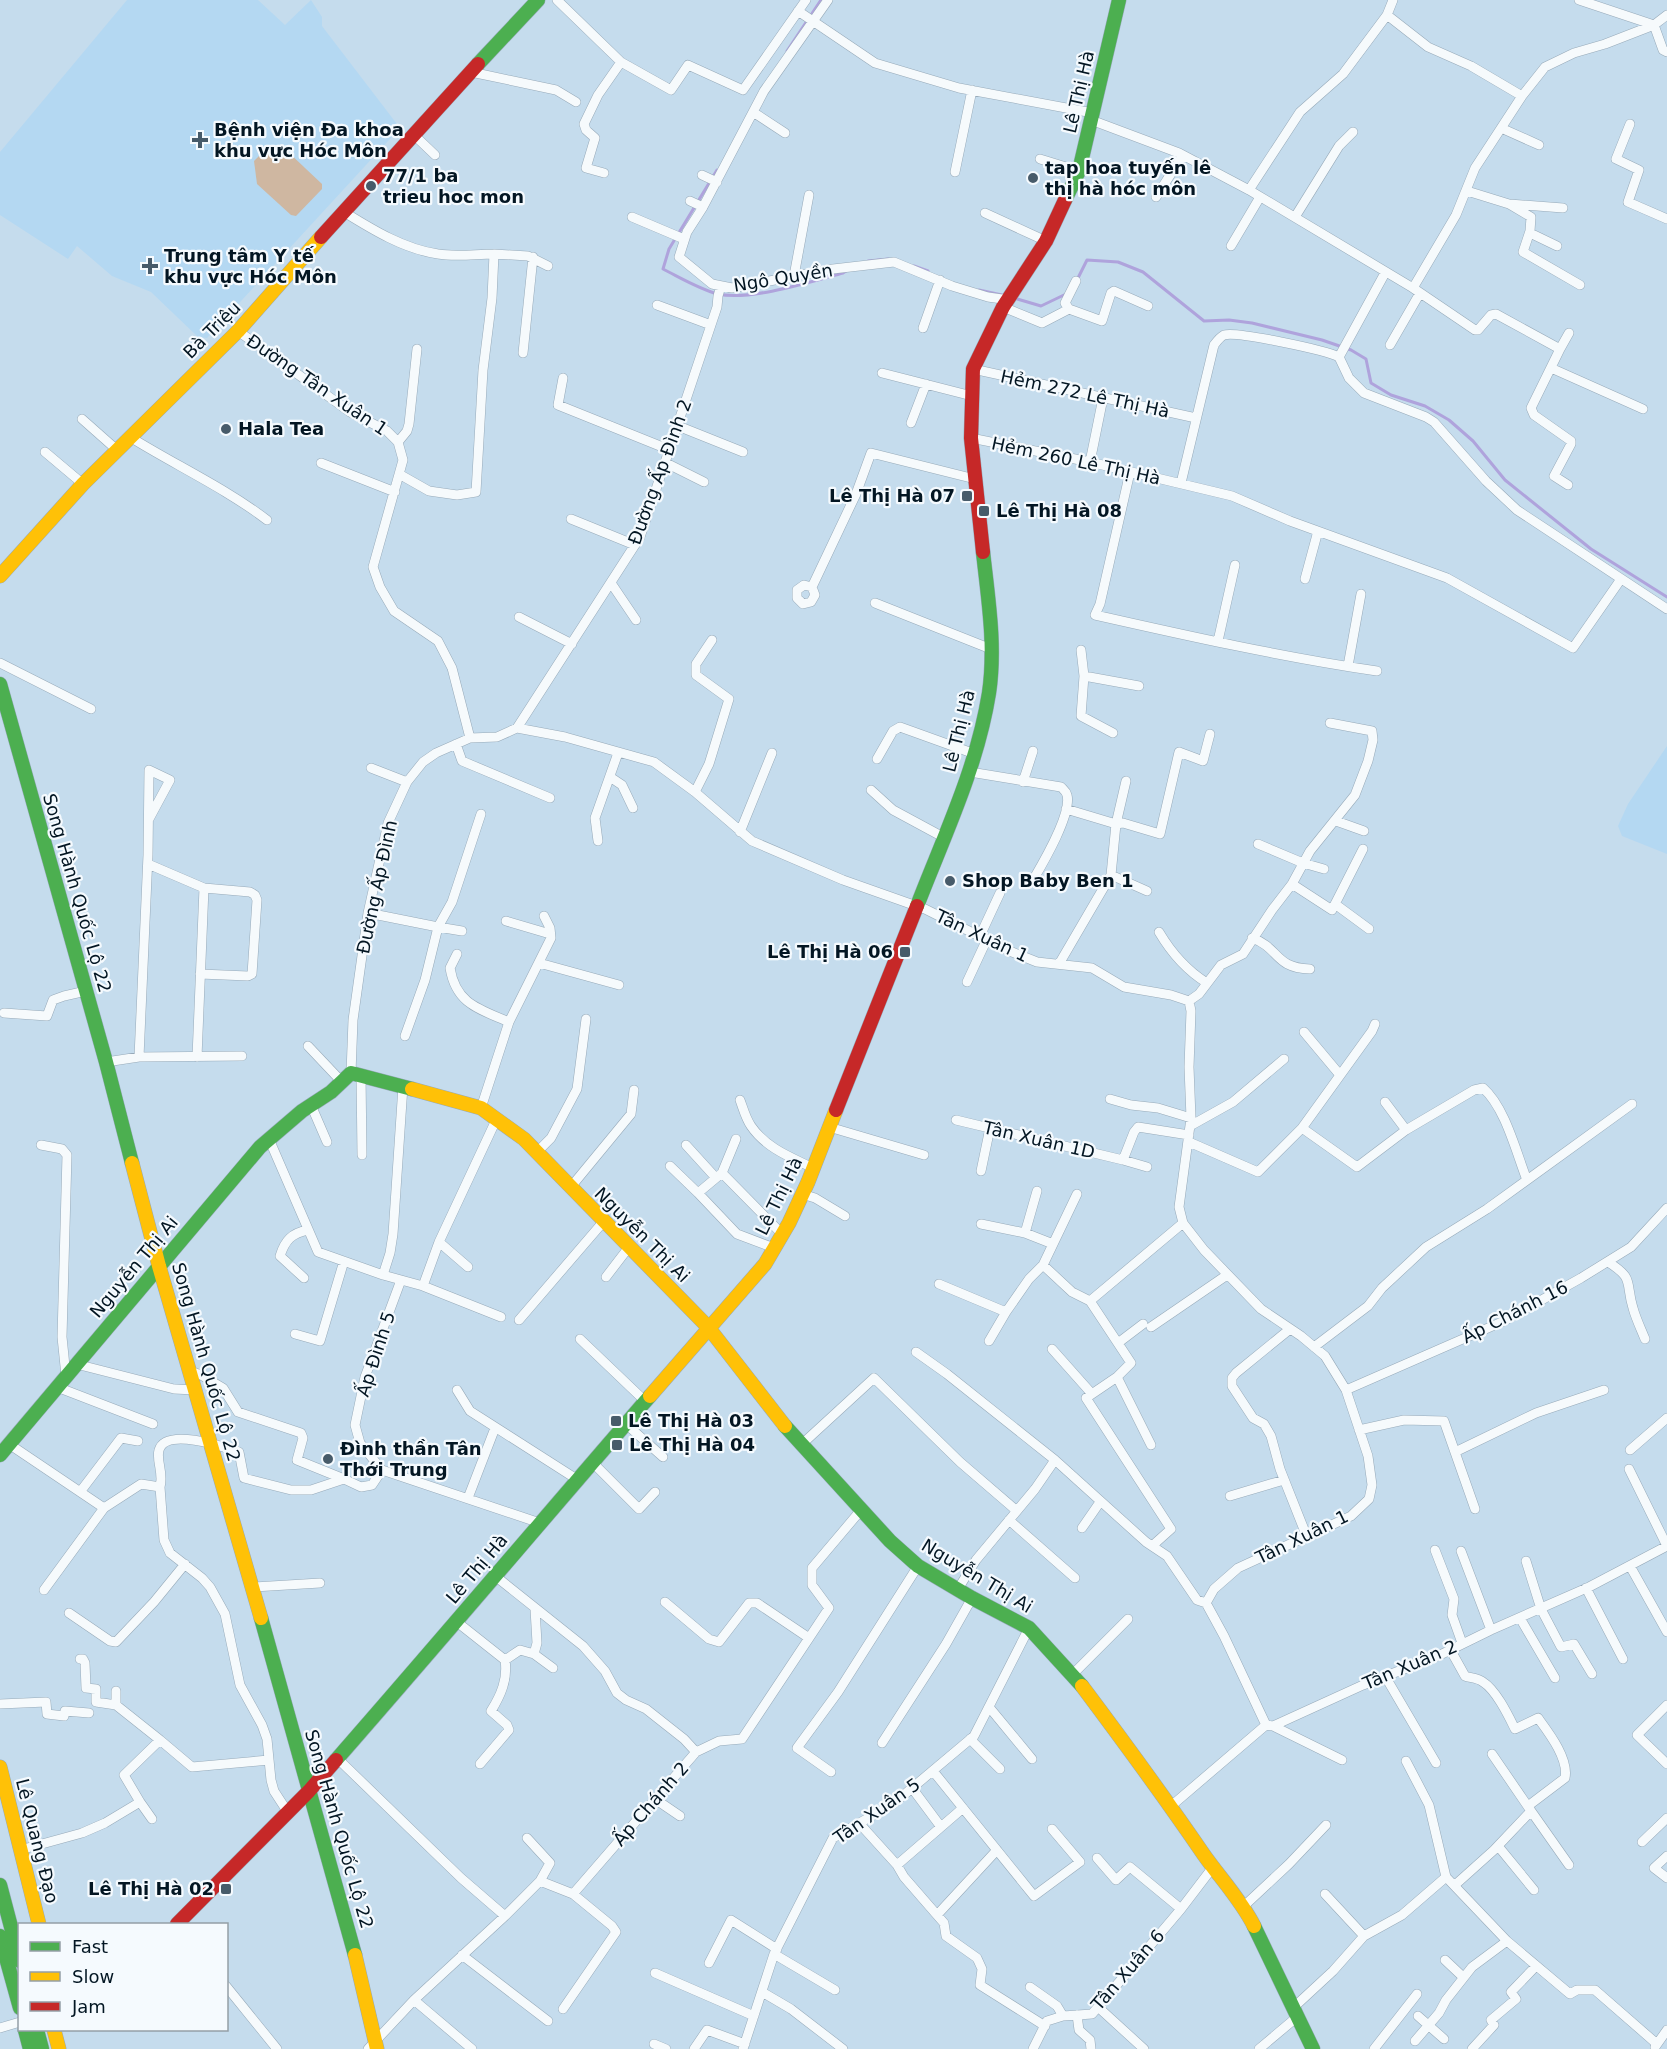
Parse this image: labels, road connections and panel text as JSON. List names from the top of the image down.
{
  "streets": {
    "main road": [
      "Lê Thị Hà",
      "Bà Triệu",
      "Song Hành Quốc Lộ 22",
      "Nguyễn Thị Ai",
      "Lê Quang Đạo"
    ],
    "street": [
      "Ngô Quyền",
      "Đường Tân Xuân 1",
      "Hẻm 272 Lê Thị Hà",
      "Hẻm 260 Lê Thị Hà",
      "Đường Ấp Đình 2",
      "Đường Ấp Đình",
      "Tân Xuân 1",
      "Tân Xuân 1D",
      "Ấp Chánh 16",
      "Ấp Đình 5",
      "Tân Xuân 2",
      "Ấp Chánh 2",
      "Tân Xuân 5",
      "Tân Xuân 6"
    ]
  },
  "crossings": [
    ["Lê Thị Hà", "Ngô Quyền"],
    ["Lê Thị Hà", "Hẻm 272 Lê Thị Hà"],
    ["Lê Thị Hà", "Hẻm 260 Lê Thị Hà"],
    ["Lê Thị Hà", "Song Hành Quốc Lộ 22"],
    ["Lê Thị Hà", "Tân Xuân 1"],
    ["Lê Thị Hà", "Nguyễn Thị Ai"],
    ["Ngô Quyền", "Đường Ấp Đình 2"],
    ["Bà Triệu", "Đường Tân Xuân 1"],
    ["Đường Tân Xuân 1", "Đường Ấp Đình"],
    ["Đường Ấp Đình", "Nguyễn Thị Ai"],
    ["Song Hành Quốc Lộ 22", "Nguyễn Thị Ai"],
    ["Tân Xuân 1", "Ấp Chánh 16"],
    ["Nguyễn Thị Ai", "Tân Xuân 2"],
    ["Nguyễn Thị Ai", "Ấp Chánh 2"],
    ["Nguyễn Thị Ai", "Tân Xuân 5"],
    ["Nguyễn Thị Ai", "Tân Xuân 6"]
  ],
  "places": {
    "health": ["Bệnh viện Đa khoa khu vực Hóc Môn", "Trung tâm Y tế khu vực Hóc Môn"],
    "other": [
      "tap hoa tuyến lê thị hà hóc môn",
      "77/1 ba trieu hoc mon",
      "Hala Tea",
      "Shop Baby Ben 1",
      "Đình thần Tân Thới Trung"
    ],
    "transit": [
      "Lê Thị Hà 07",
      "Lê Thị Hà 08",
      "Lê Thị Hà 06",
      "Lê Thị Hà 03",
      "Lê Thị Hà 04",
      "Lê Thị Hà 02"
    ]
  },
  "legend": ["Fast", "Slow", "Jam"]
}
